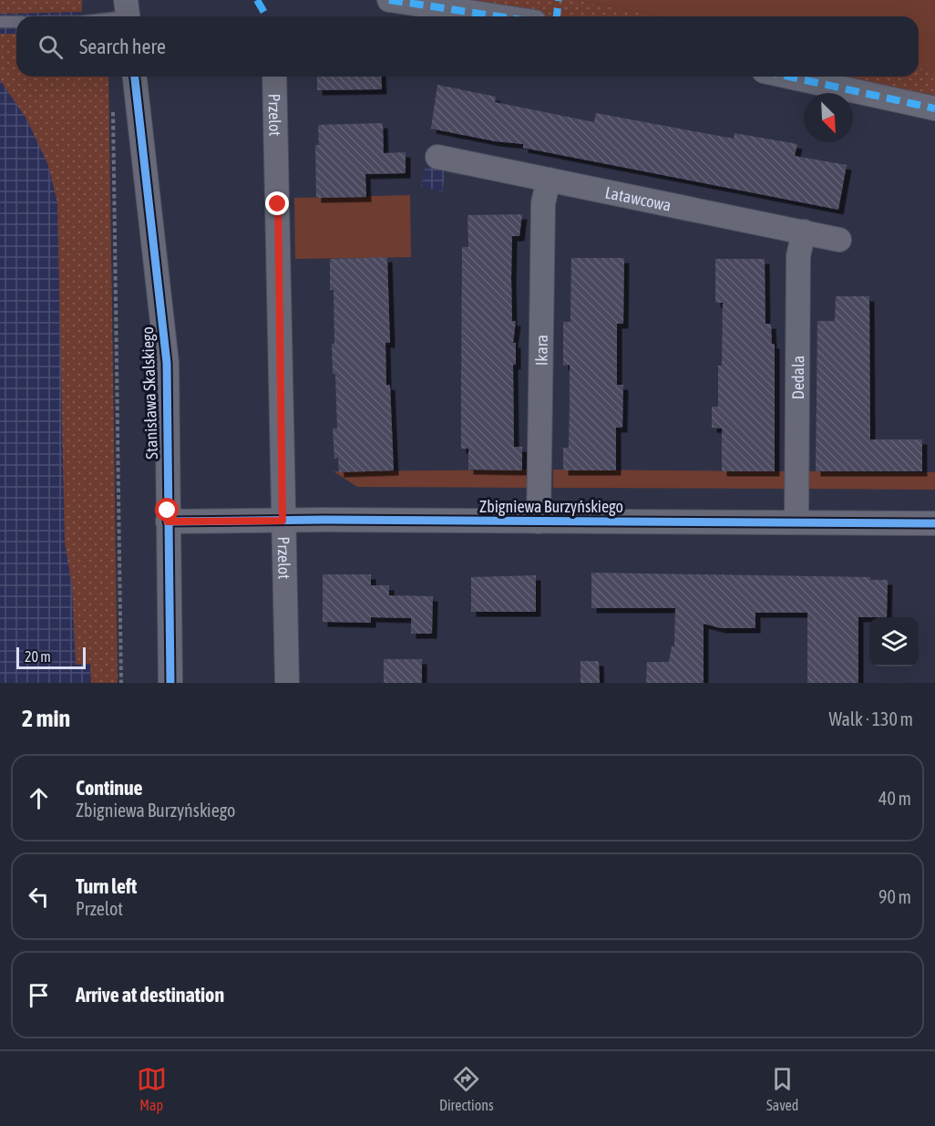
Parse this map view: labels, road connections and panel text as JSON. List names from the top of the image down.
{
  "streets": {
    "street": [
      "Przelot",
      "Latawcowa",
      "Ikara",
      "Dedala",
      "Stanisława Skalskiego",
      "Zbigniewa Burzyńskiego"
    ]
  },
  "crossings": [
    ["Przelot", "Zbigniewa Burzyńskiego"],
    ["Latawcowa", "Ikara"],
    ["Latawcowa", "Dedala"],
    ["Ikara", "Zbigniewa Burzyńskiego"],
    ["Dedala", "Zbigniewa Burzyńskiego"],
    ["Stanisława Skalskiego", "Zbigniewa Burzyńskiego"]
  ],
  "scale_bar": "20 m",
  "north": "bottom right",
  "page": {
    "search": "Search here",
    "scale": "20 m",
    "heading": ["2 min", "Walk · 130 m"],
    "list": [
      ["Continue", "Zbigniewa Burzyńskiego", "40 m"],
      ["Turn left", "Przelot", "90 m"],
      "Arrive at destination"
    ],
    "nav": ["Map", "Directions", "Saved"]
  }
}
